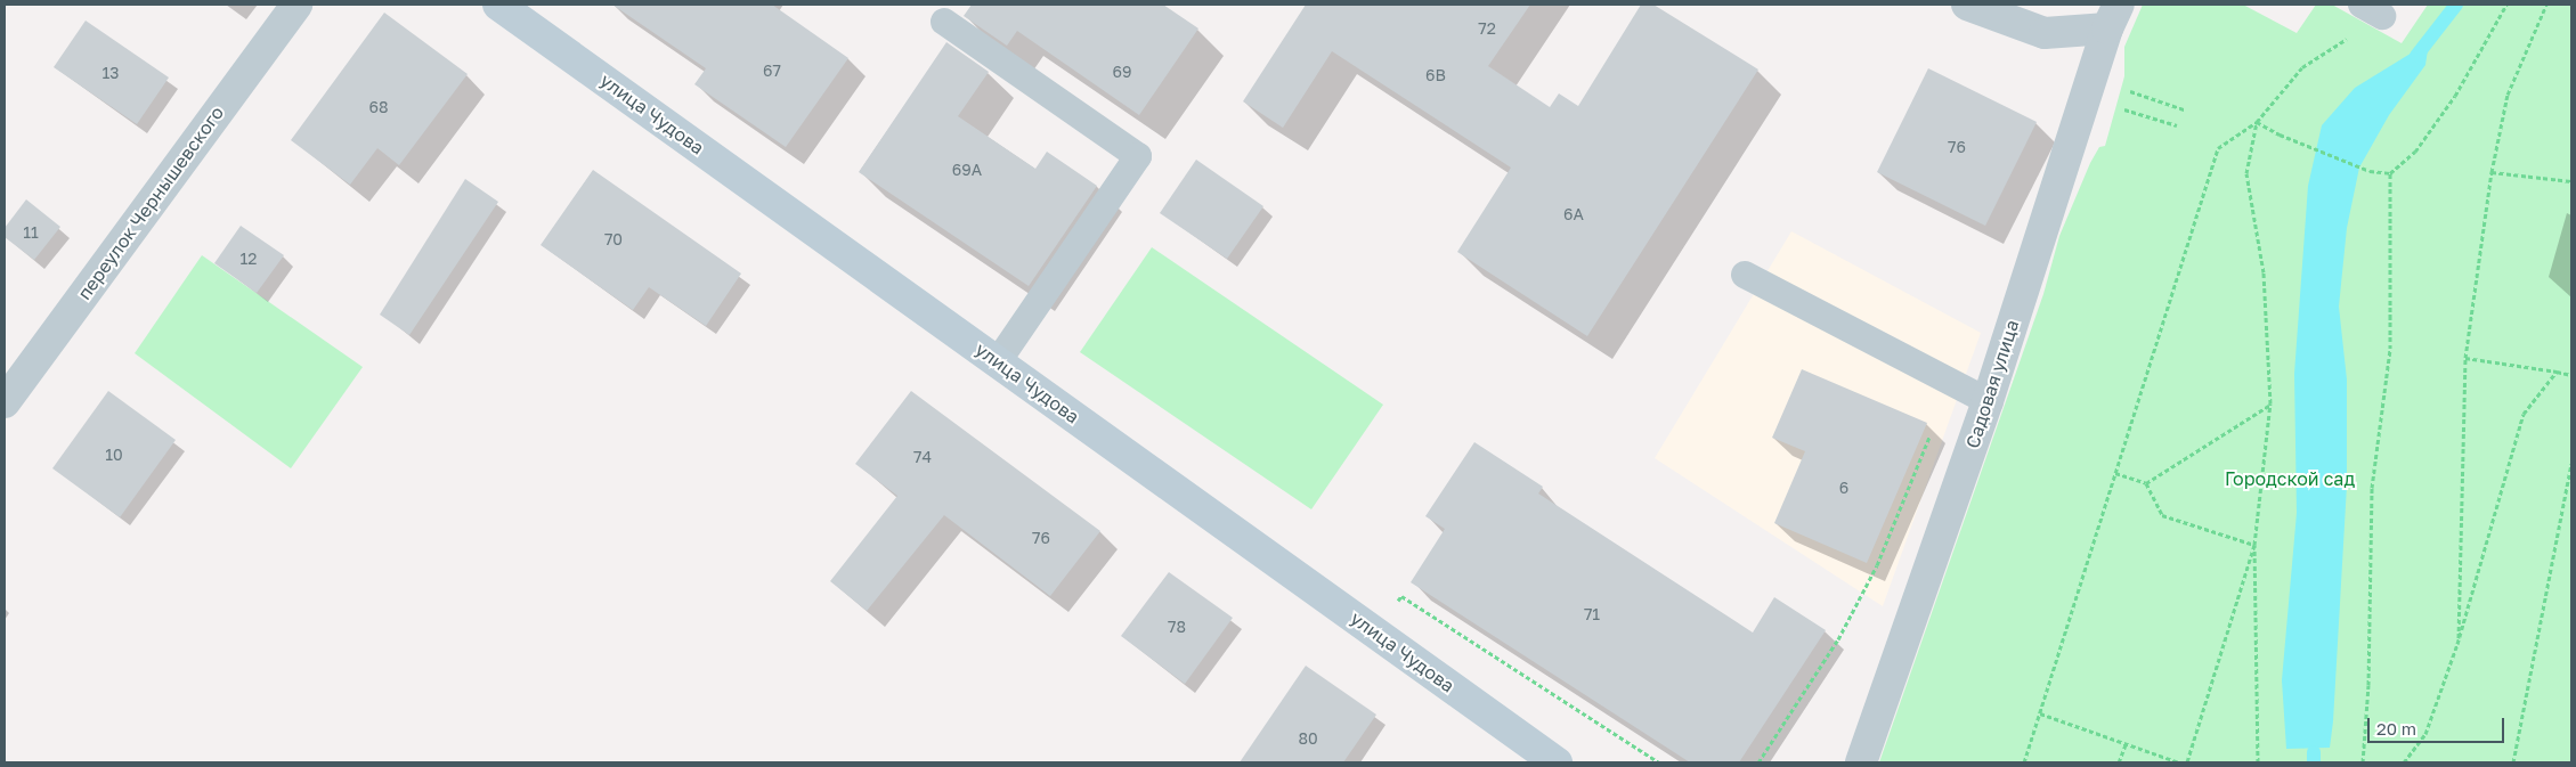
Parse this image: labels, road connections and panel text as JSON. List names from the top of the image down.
{
  "streets": {
    "street": ["улица Чудова", "переулок Чернышевского", "Садовая улица"]
  },
  "parks": ["Городской сад"],
  "house_numbers": [
    "72",
    "67",
    "69",
    "13",
    "6В",
    "68",
    "76",
    "69А",
    "6А",
    "11",
    "70",
    "12",
    "10",
    "74",
    "6",
    "76",
    "71",
    "78",
    "80"
  ],
  "scale_bar": "20 m"
}
